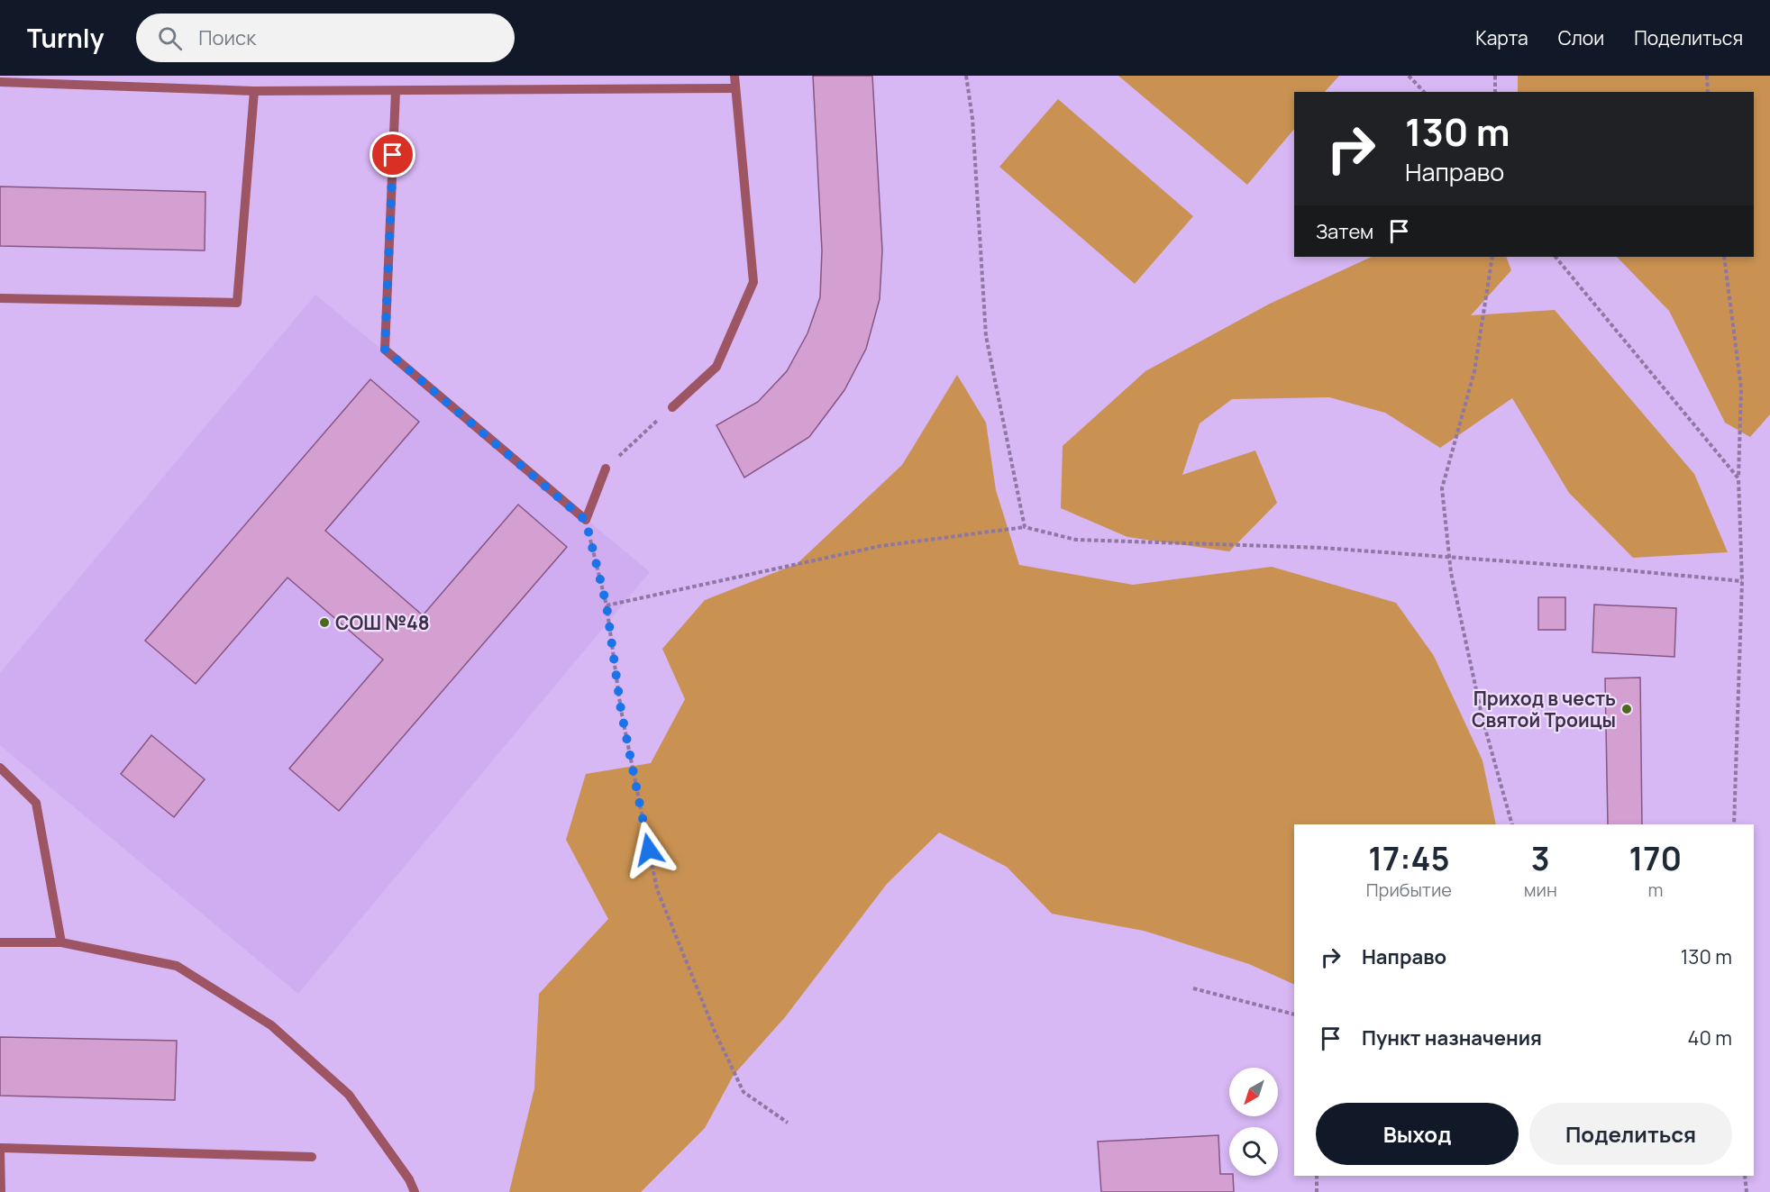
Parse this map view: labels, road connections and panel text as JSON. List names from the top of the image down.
{
  "places": ["СОШ №48", "Приход в честь Святой Троицы"],
  "north": "bottom left",
  "page": {
    "header": "Turnly",
    "search": "Поиск",
    "nav": ["Карта", "Слои", "Поделиться"],
    "turn": ["130 m", "Направо"],
    "then": "Затем",
    "eta": [
      "17:45",
      "Прибытие",
      "3",
      "мин",
      "170",
      "m"
    ],
    "list": [
      {
        "name": "Направо",
        "value": "130 m"
      },
      {
        "name": "Пункт назначения",
        "value": "40 m"
      }
    ],
    "buttons": ["Выход", "Поделиться"]
  }
}
